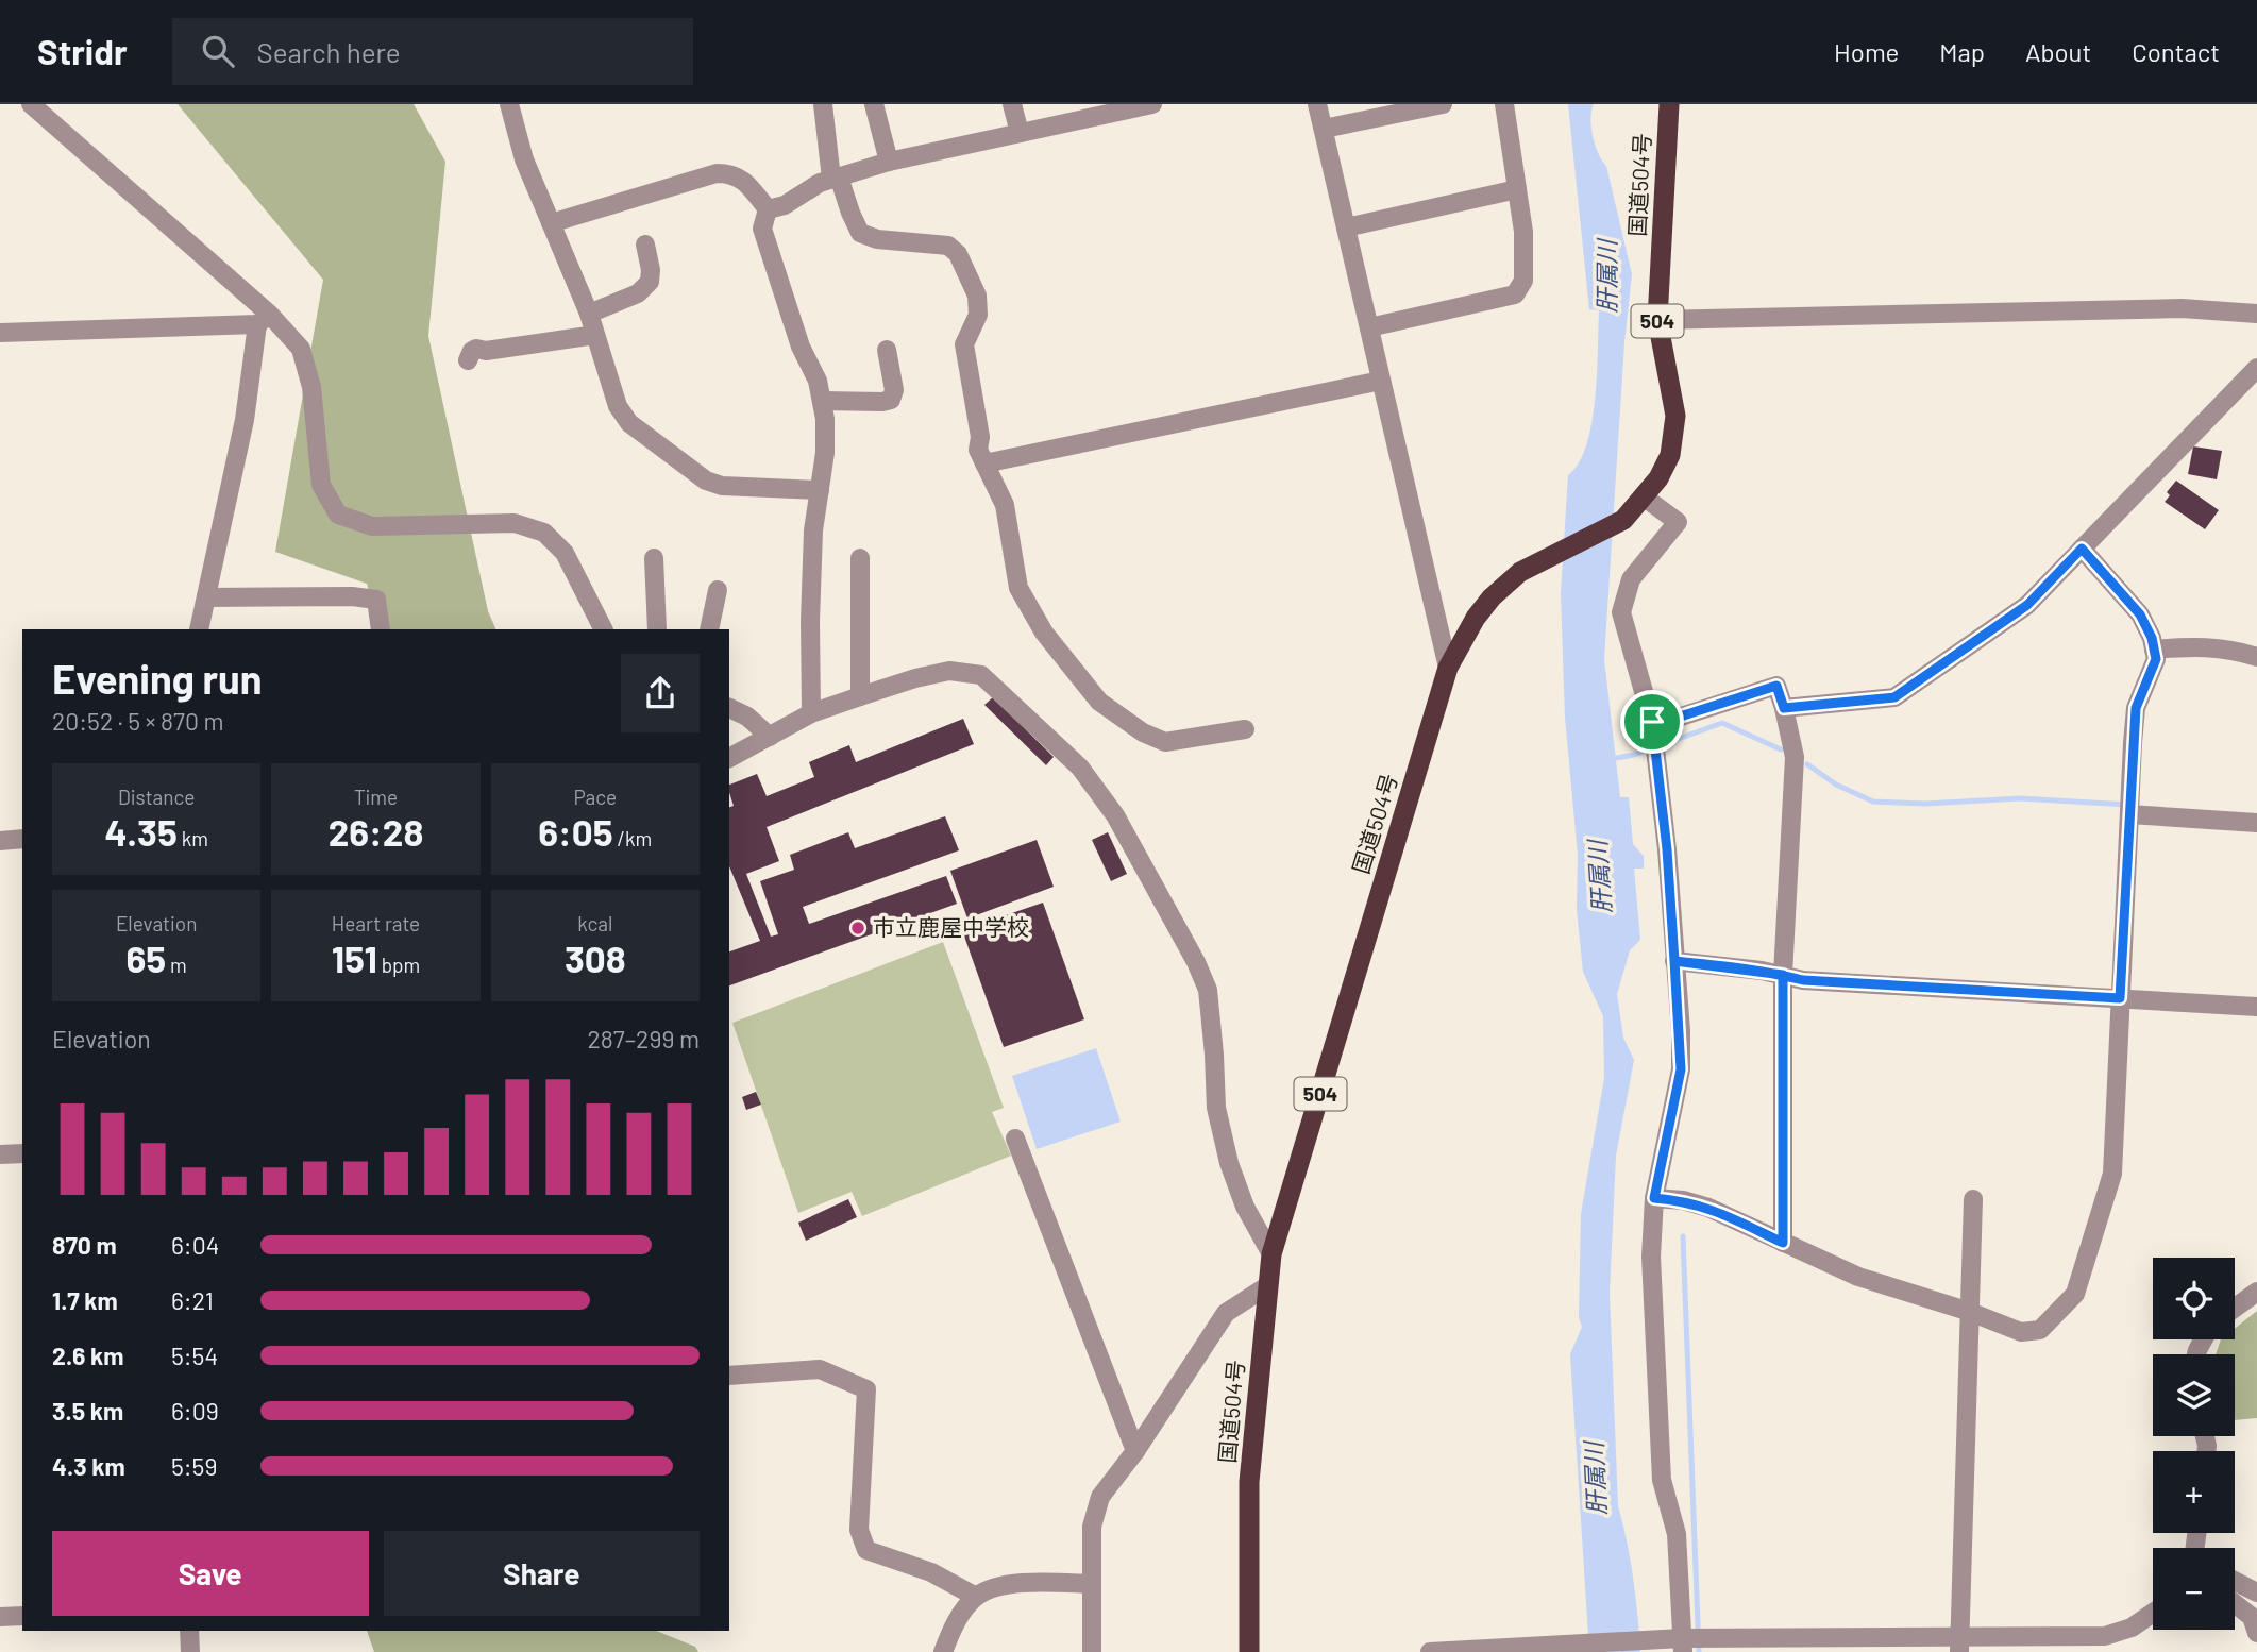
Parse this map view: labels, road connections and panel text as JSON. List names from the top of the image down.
{
  "streets": {
    "highway": ["国道504号", "504"]
  },
  "water": ["肝属川"],
  "places": ["市立鹿屋中学校"],
  "page": {
    "header": "Stridr",
    "search": "Search here",
    "nav": [
      "Home",
      "Map",
      "About",
      "Contact"
    ],
    "heading": ["Evening run", "20:52 · 5 × 870 m"],
    "stats": [
      ["Distance", "4.35 km"],
      ["Time", "26:28"],
      ["Pace", "6:05 /km"],
      ["Elevation", "65 m"],
      ["Heart rate", "151 bpm"],
      ["kcal", "308"]
    ],
    "chart": ["Elevation", "287–299 m"],
    "list": [
      {
        "name": "870 m",
        "note": "6:04"
      },
      {
        "name": "1.7 km",
        "note": "6:21"
      },
      {
        "name": "2.6 km",
        "note": "5:54"
      },
      {
        "name": "3.5 km",
        "note": "6:09"
      },
      {
        "name": "4.3 km",
        "note": "5:59"
      }
    ],
    "map_buttons": ["+", "−"],
    "buttons": ["Save", "Share"]
  }
}
